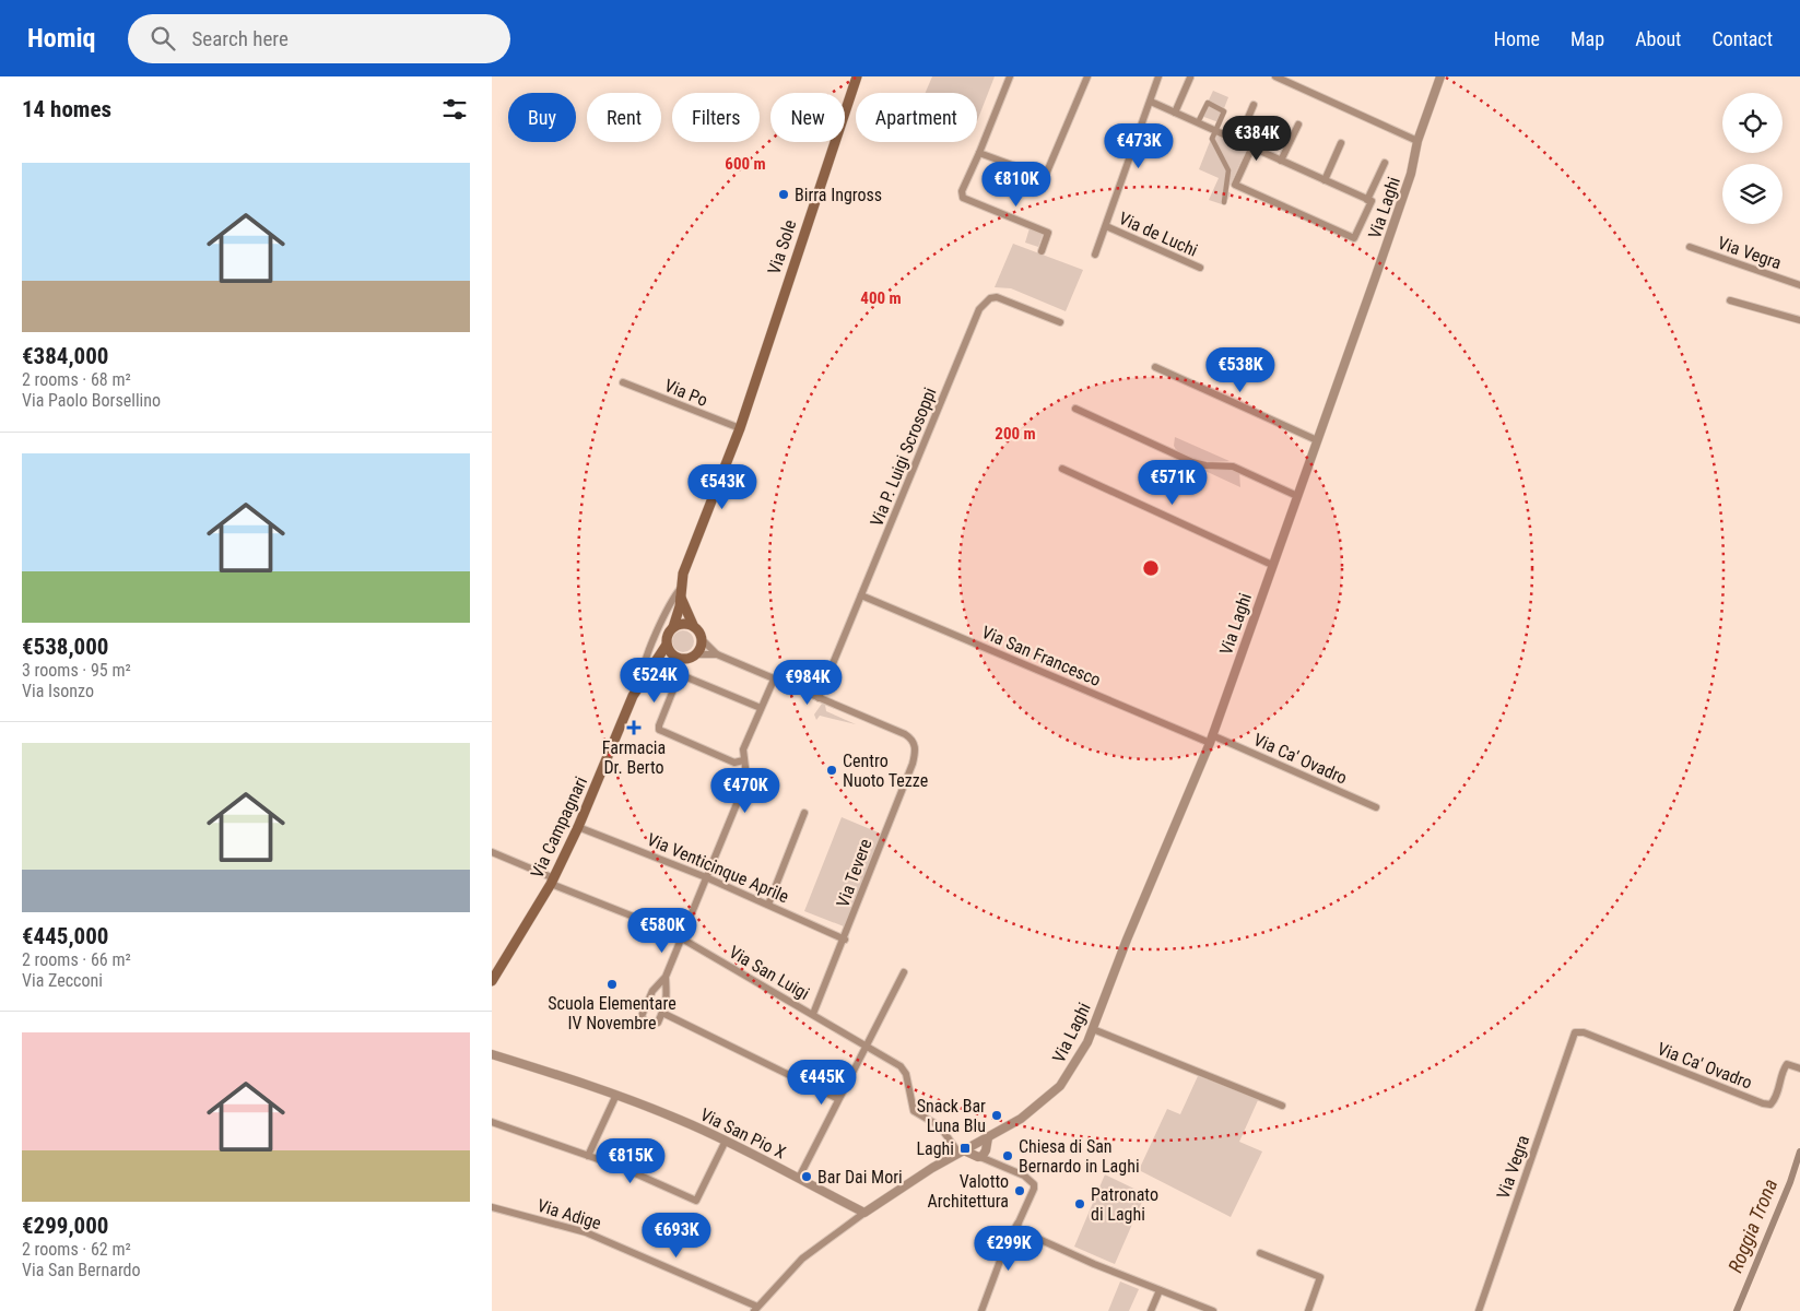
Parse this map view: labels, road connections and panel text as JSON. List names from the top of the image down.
{
  "streets": {
    "main road": ["Via Sole", "Via Campagnari"],
    "street": [
      "Via Laghi",
      "Via de Luchi",
      "Via Vegra",
      "Via Po",
      "Via P. Luigi Scrosoppi",
      "Via San Francesco",
      "Via Ca' Ovadro",
      "Via Venticinque Aprile",
      "Via Tevere",
      "Via San Luigi",
      "Via San Pio X",
      "Via Adige"
    ]
  },
  "crossings": [
    ["Via Laghi", "Via San Francesco"],
    ["Via Laghi", "Via Ca' Ovadro"],
    ["Via Sole", "Via Po"],
    ["Via Sole", "Via Campagnari"],
    ["Via Vegra", "Via Ca' Ovadro"],
    ["Via Po", "Via Campagnari"],
    ["Via P. Luigi Scrosoppi", "Via San Francesco"],
    ["Via P. Luigi Scrosoppi", "Via Tevere"],
    ["Via San Francesco", "Via Ca' Ovadro"],
    ["Via Campagnari", "Via Venticinque Aprile"],
    ["Via Campagnari", "Via San Luigi"],
    ["Via Venticinque Aprile", "Via Tevere"],
    ["Via Tevere", "Via San Luigi"]
  ],
  "water": ["Roggia Trona"],
  "places": {
    "other": [
      "Birra Ingross",
      "Centro Nuoto Tezze",
      "Scuola Elementare IV Novembre",
      "Snack Bar Luna Blu",
      "Chiesa di San Bernardo in Laghi",
      "Bar Dai Mori",
      "Valotto Architettura",
      "Patronato di Laghi"
    ],
    "health": ["Farmacia Dr. Berto"],
    "transit": ["Laghi"]
  },
  "page": {
    "header": "Homiq",
    "search": "Search here",
    "nav": [
      "Home",
      "Map",
      "About",
      "Contact"
    ],
    "heading": "14 homes",
    "chip": [
      "Buy",
      "Rent",
      "Filters",
      "New",
      "Apartment"
    ],
    "price": [
      "€384K",
      "€473K",
      "€810K",
      "€538K",
      "€571K",
      "€543K",
      "€524K",
      "€984K",
      "€470K",
      "€580K",
      "€445K",
      "€815K",
      "€693K",
      "€299K"
    ],
    "list": [
      {
        "name": "€384,000",
        "note": "2 rooms · 68 m² · Via Paolo Borsellino"
      },
      {
        "name": "€538,000",
        "note": "3 rooms · 95 m² · Via Isonzo"
      },
      {
        "name": "€445,000",
        "note": "2 rooms · 66 m² · Via Zecconi"
      },
      {
        "name": "€299,000",
        "note": "2 rooms · 62 m² · Via San Bernardo"
      }
    ]
  },
  "rings": ["600 m", "400 m", "200 m"]
}
